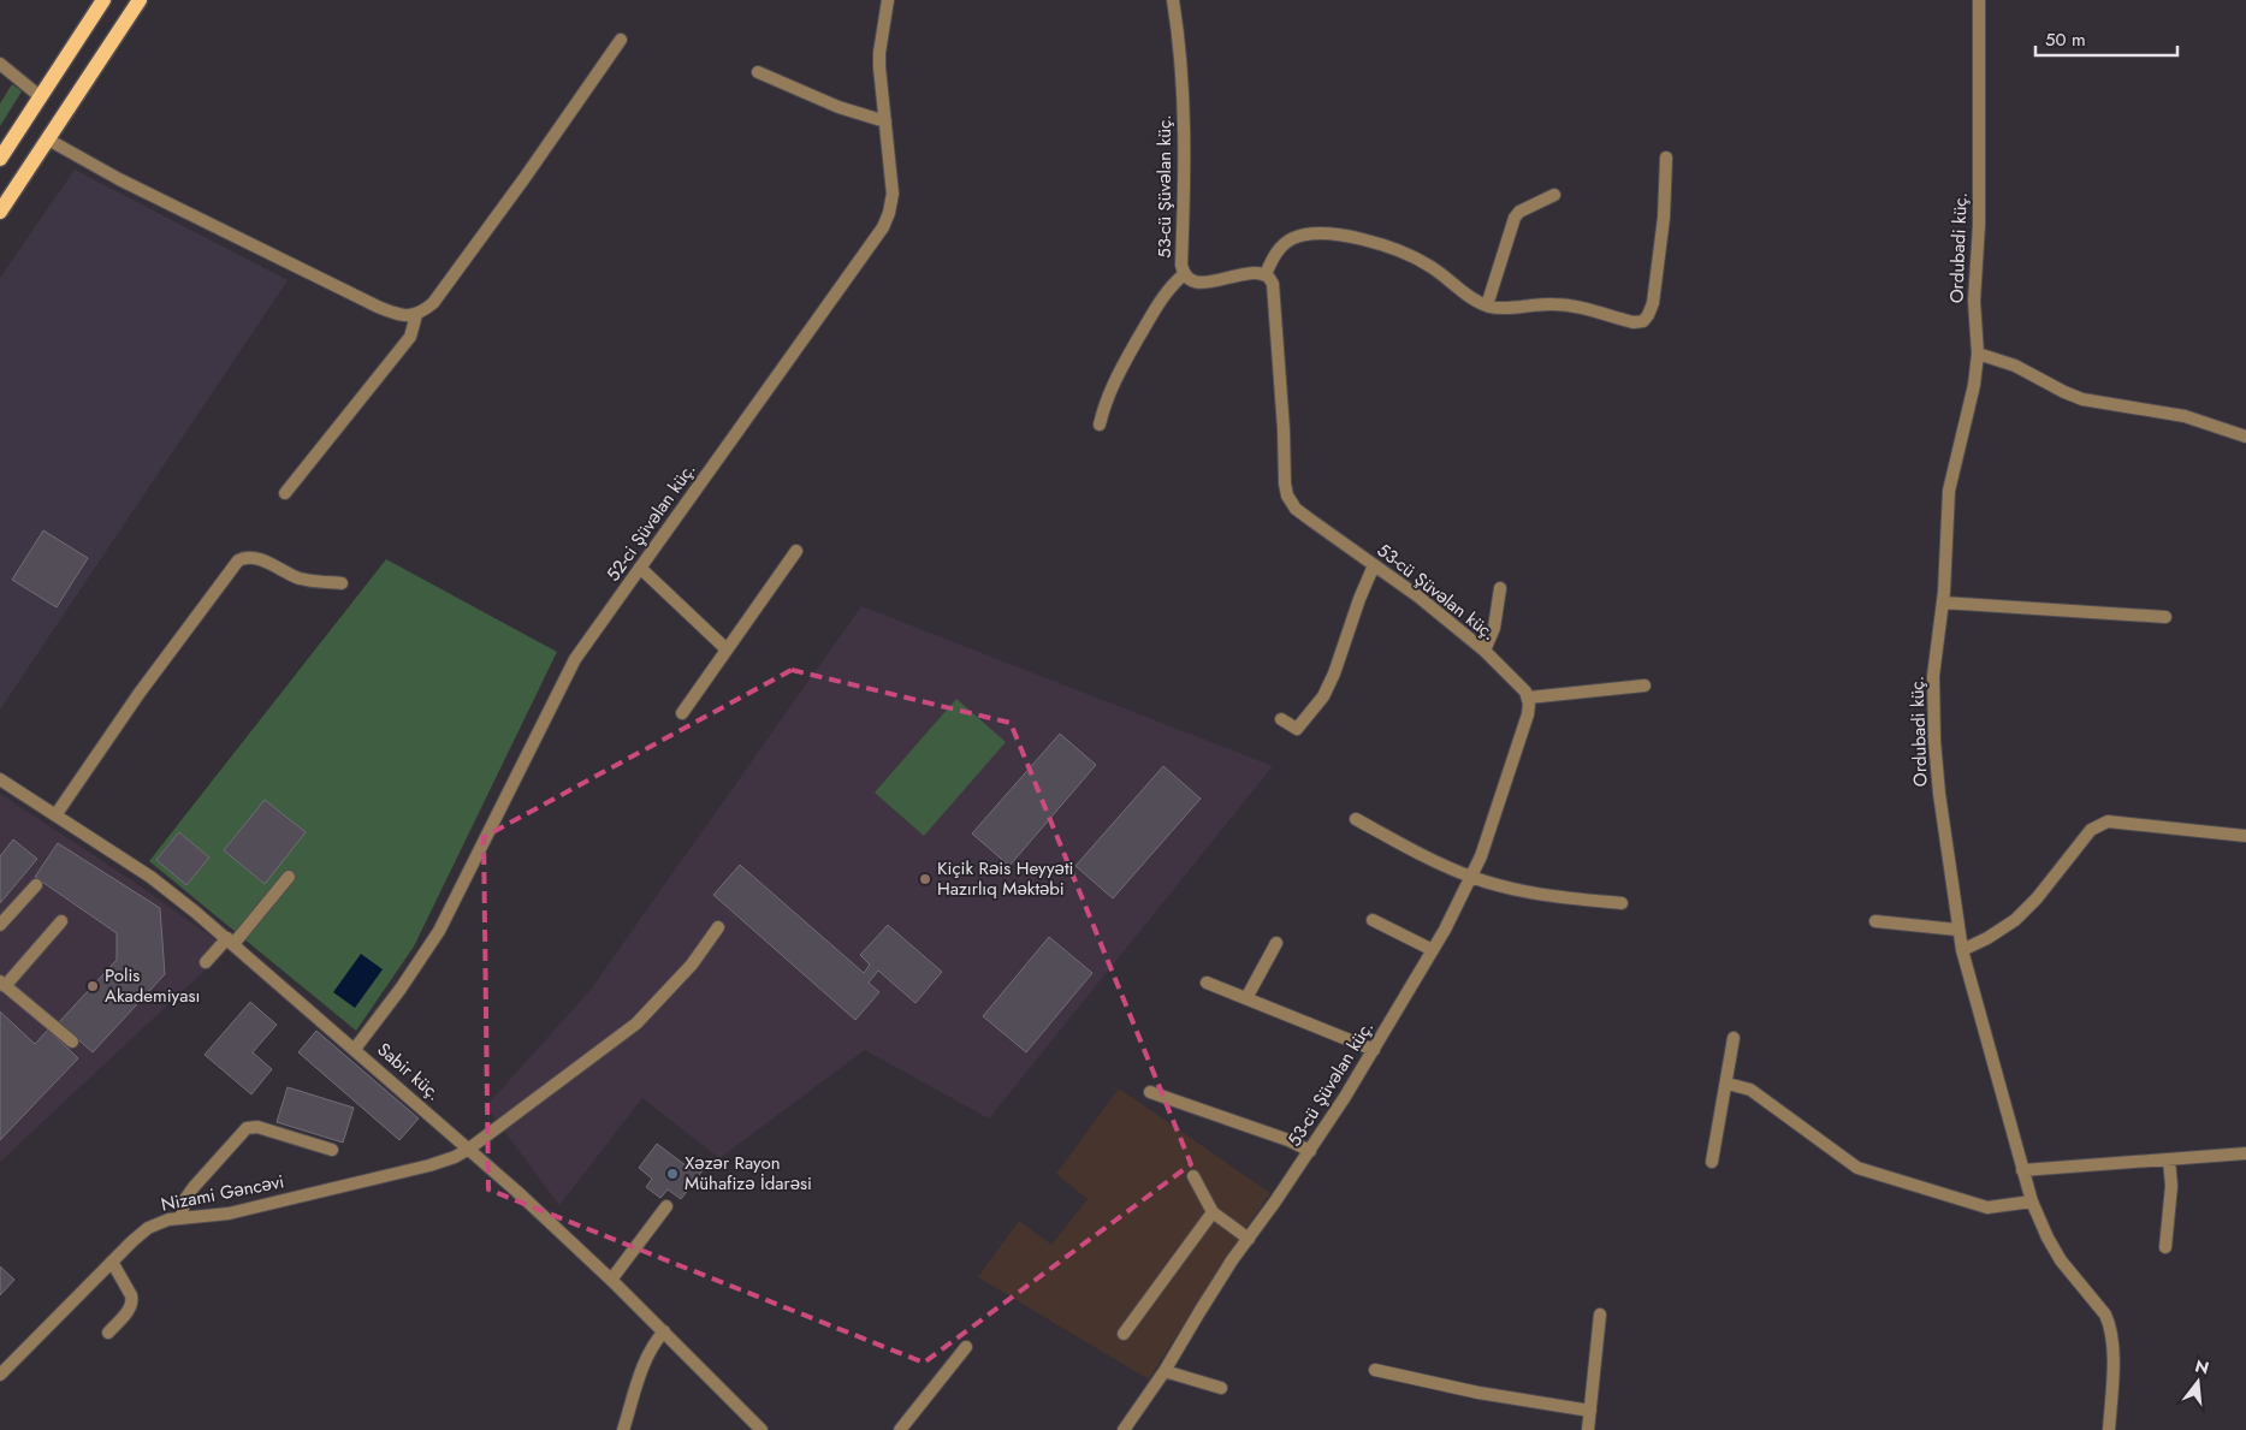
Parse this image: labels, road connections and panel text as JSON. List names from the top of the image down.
{
  "streets": {
    "street": [
      "53-cü Şüvəlan küç.",
      "Ordubadi küç.",
      "52-ci Şüvəlan küç.",
      "Sabir küç.",
      "Nizami Gəncəvi"
    ]
  },
  "crossings": [
    ["52-ci Şüvəlan küç.", "Sabir küç."],
    ["Sabir küç.", "Nizami Gəncəvi"]
  ],
  "places": ["Kiçik Rəis Heyyəti Hazırlıq Məktəbi", "Polis Akademiyası", "Xəzər Rayon Mühafizə İdarəsi"],
  "scale_bar": "50 m",
  "north": "top"
}
